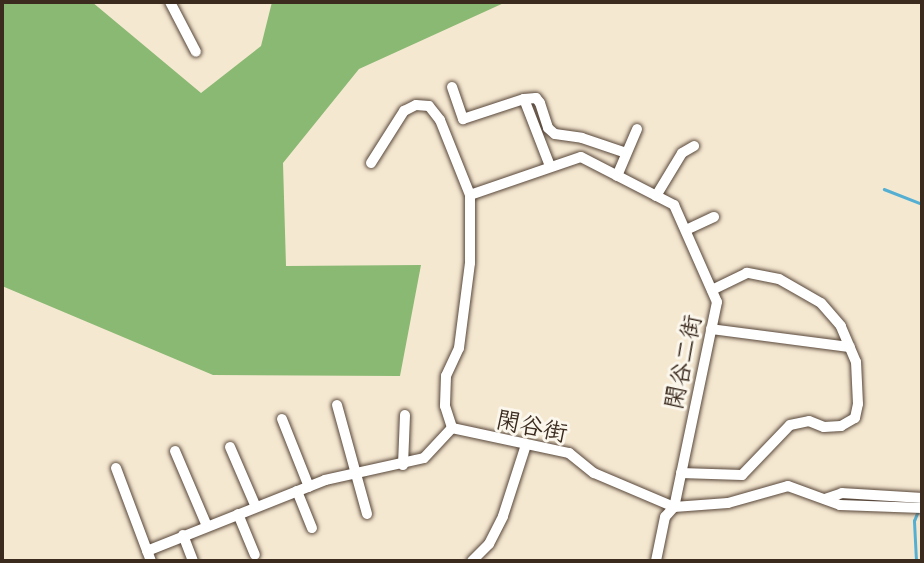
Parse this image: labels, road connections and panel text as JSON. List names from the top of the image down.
{
  "streets": {
    "street": ["閑谷二街", "閑谷街"]
  },
  "crossings": [
    ["閑谷二街", "閑谷街"]
  ]
}
